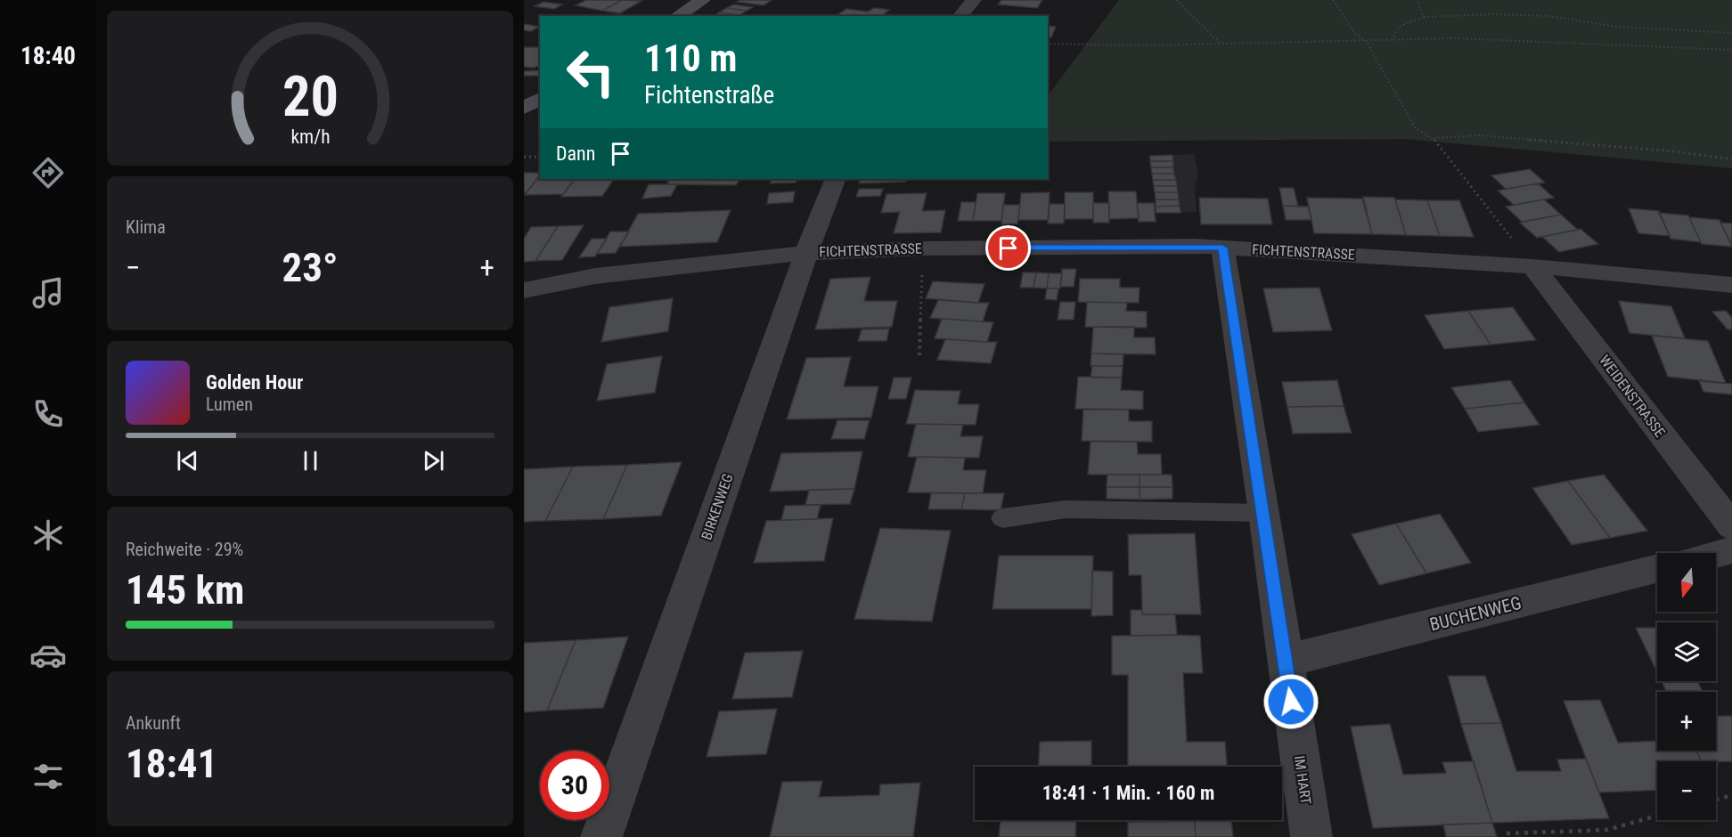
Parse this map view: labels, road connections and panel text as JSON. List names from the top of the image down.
{
  "streets": {
    "street": [
      "FICHTENSTRASSE",
      "WEIDENSTRASSE",
      "BIRKENWEG",
      "BUCHENWEG",
      "IM HART"
    ]
  },
  "crossings": [
    ["FICHTENSTRASSE", "WEIDENSTRASSE"],
    ["FICHTENSTRASSE", "BIRKENWEG"],
    ["FICHTENSTRASSE", "IM HART"],
    ["BUCHENWEG", "IM HART"]
  ],
  "north": "bottom",
  "page": {
    "tabs": "18:40",
    "turn": ["110 m", "Fichtenstraße"],
    "then": "Dann",
    "tile": [
      "Klima",
      ["Reichweite · 29%", "145 km"],
      ["Ankunft", "18:41"]
    ],
    "heat": ["−", "23°", "+"],
    "song": ["Golden Hour", "Lumen"],
    "map_buttons": ["+", "−"],
    "limit": "30",
    "trip": "18:41 · 1 Min. · 160 m",
    "gauge": ["20", "km/h"]
  }
}
